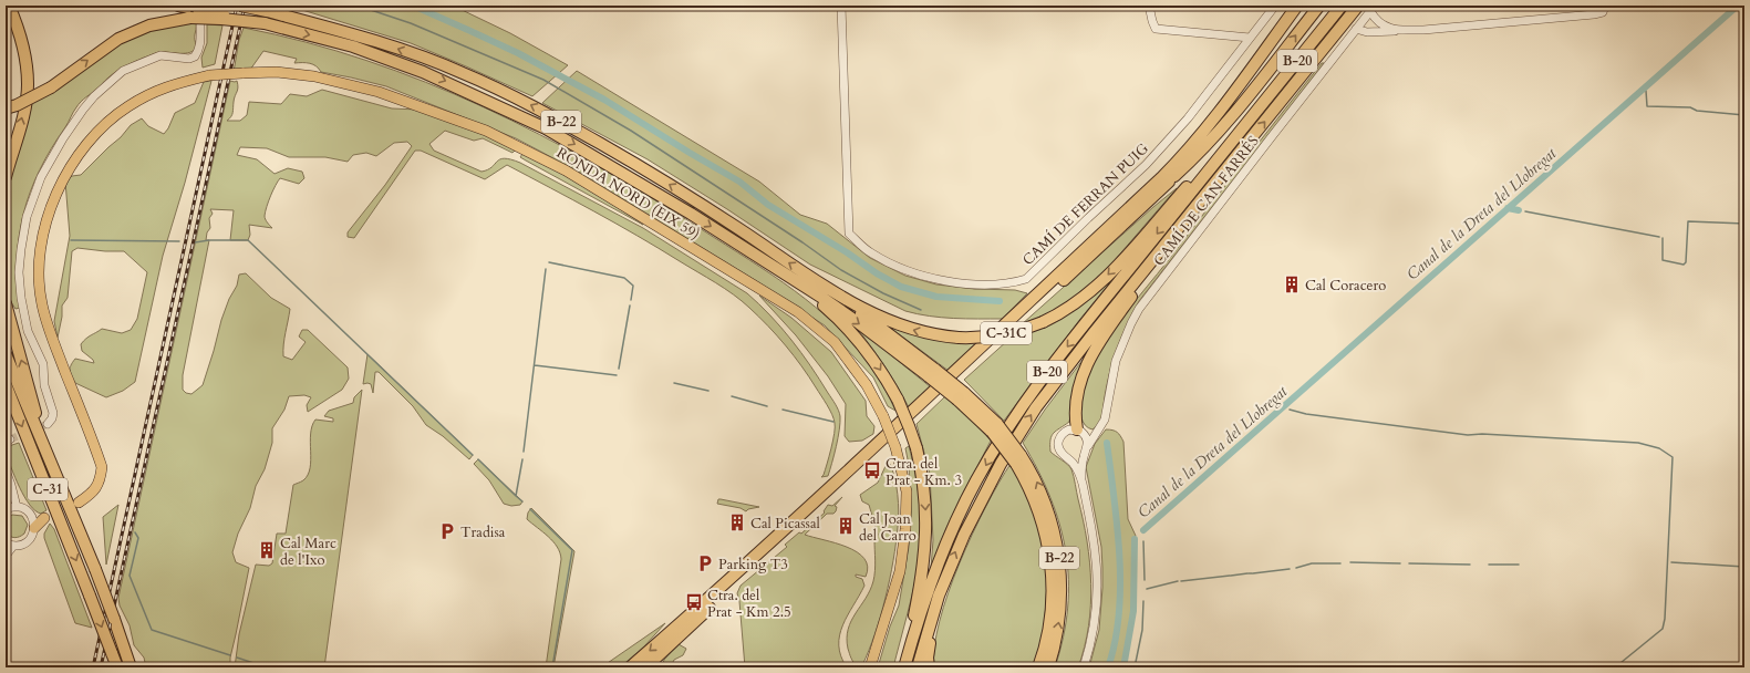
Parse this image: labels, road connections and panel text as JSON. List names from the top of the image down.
{
  "streets": {
    "highway": [
      "B-20",
      "B-22",
      "C-31C",
      "C-31"
    ],
    "main road": ["RONDA NORD (EIX 59)"],
    "street": ["CAMÍ DE CAN FARRÉS", "CAMÍ DE FERRAN PUIG"]
  },
  "crossings": [
    ["B-20", "CAMÍ DE CAN FARRÉS"]
  ],
  "water": ["Canal de la Dreta del Llobregat"],
  "places": {
    "building": [
      "Cal Coracero",
      "Cal Picassal",
      "Cal Joan del Carro",
      "Cal Marc de l'Ixo"
    ],
    "bus stop": ["Ctra. del Prat - Km. 3", "Ctra. del Prat - Km 2.5"],
    "parking": ["Tradisa", "Parking T3"]
  }
}
